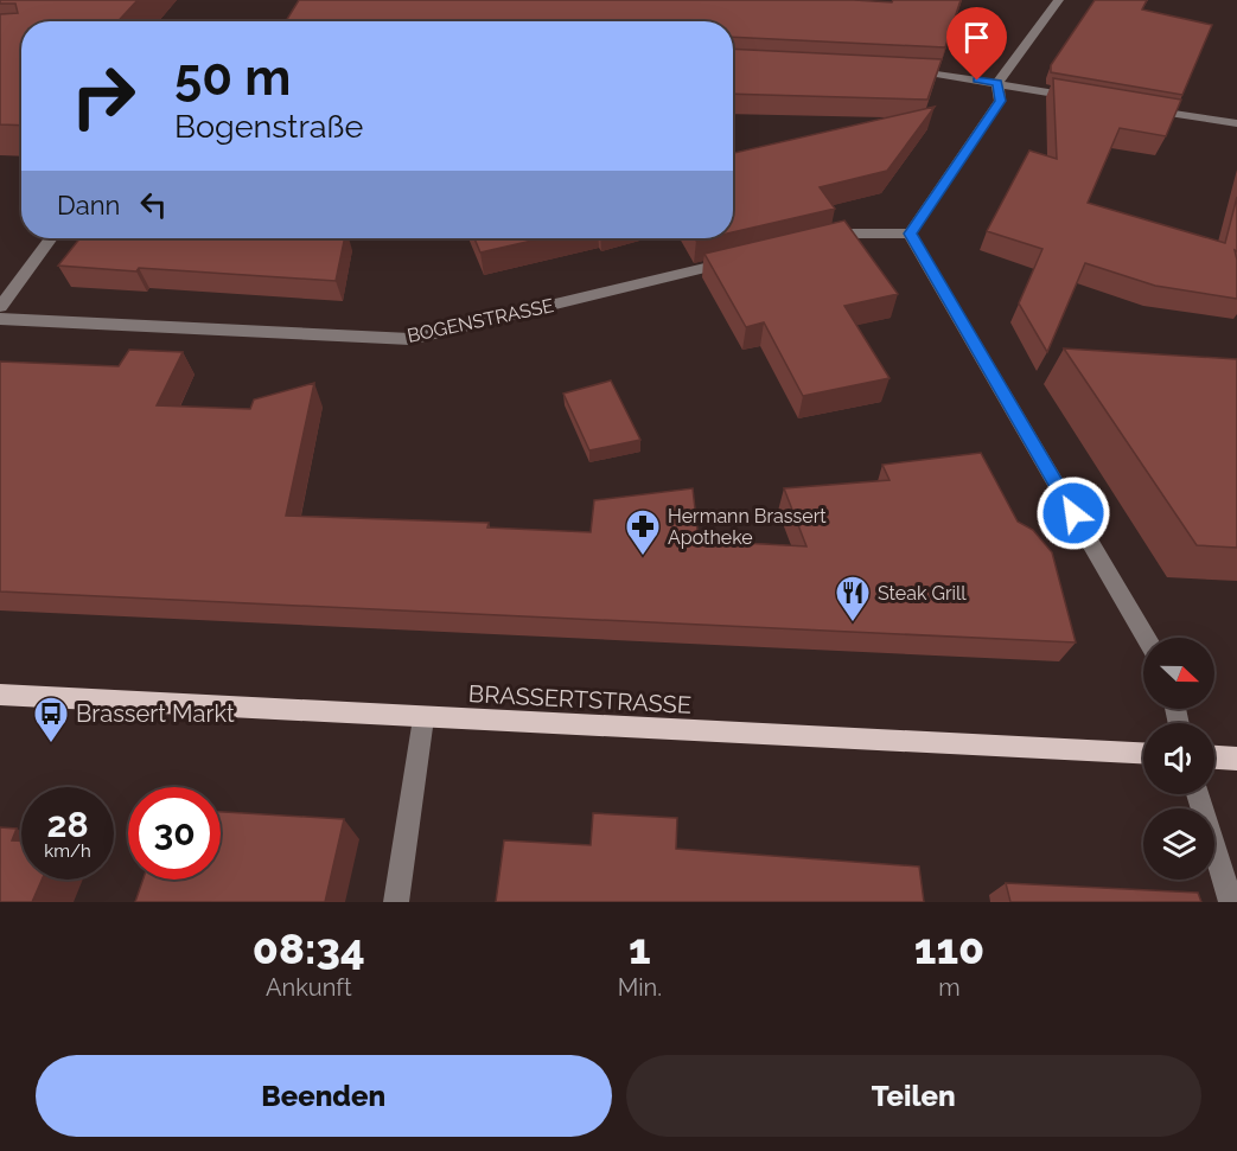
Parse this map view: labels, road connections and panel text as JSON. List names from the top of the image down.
{
  "streets": {
    "main road": ["BRASSERTSTRASSE"],
    "street": ["BOGENSTRASSE"]
  },
  "places": {
    "pharmacy": ["Hermann Brassert Apotheke"],
    "restaurant": ["Steak Grill"],
    "bus stop": ["Brassert Markt"]
  },
  "north": "right",
  "page": {
    "turn": ["50 m", "Bogenstraße"],
    "then": "Dann",
    "speed": "28 km/h",
    "limit": "30",
    "eta": [
      "08:34",
      "Ankunft",
      "1",
      "Min.",
      "110",
      "m"
    ],
    "buttons": ["Beenden", "Teilen"]
  }
}
